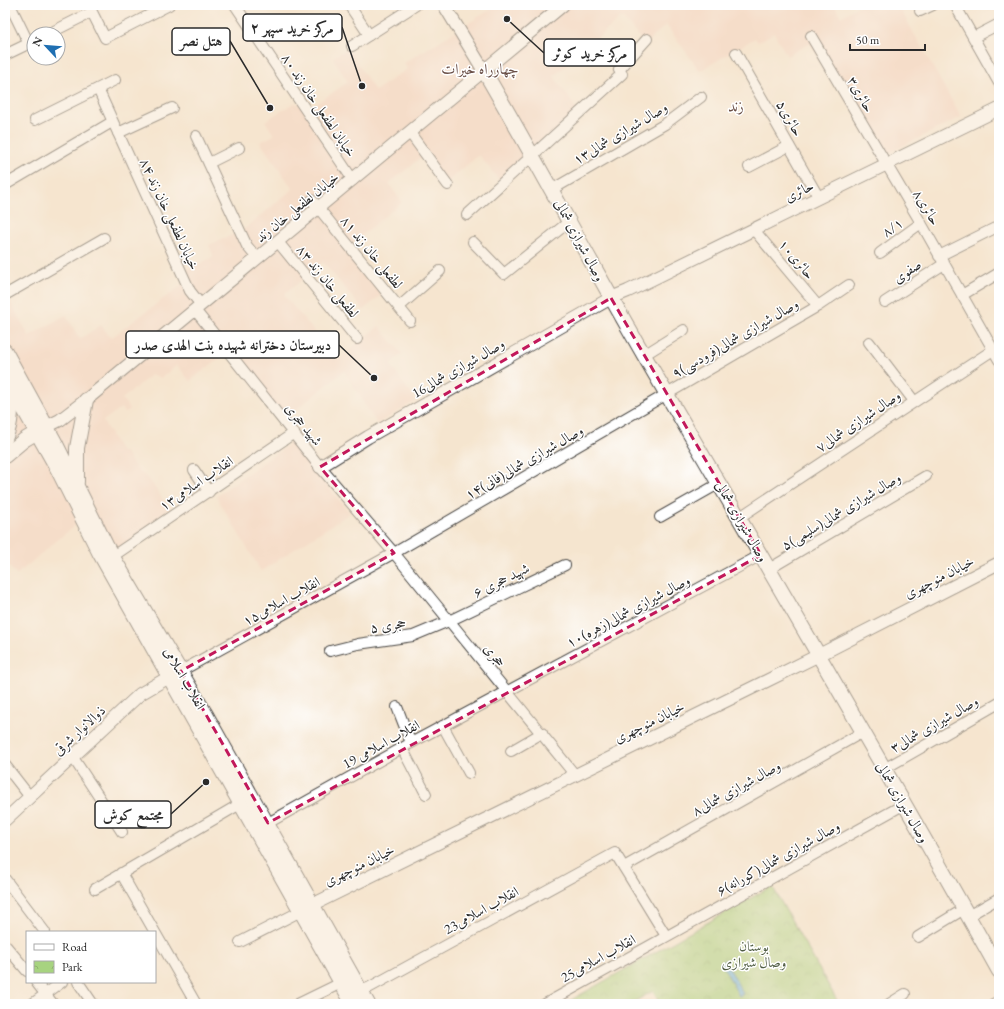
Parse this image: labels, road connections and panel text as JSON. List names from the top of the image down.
{
  "streets": {
    "main road": ["وصال شیرازی شمالی", "انقلاب اسلامی"],
    "street": [
      "حائری۳",
      "خیابان لطفعلی خان زند ۸۰",
      "حائری۵",
      "وصال شیرازی شمالی۱۳",
      "حائری",
      "خیابان لطفعلی خان زند",
      "حائری۸",
      "خیابان لطفعلی خان زند ۸۴",
      "۸/۱",
      "لطفعلی خان زند ۸۱",
      "حائری۱۰",
      "صفوی",
      "لطفعلی خان زند ۸۳",
      "۹وصال شیرازی شمالی(فرودسی)",
      "وصال شیرازی شمالی16",
      "وصال شیرازی شمالی۷",
      "شهید حجری",
      "۱۴وصال شیرازی شمالی(فانی)",
      "انقلاب اسلامی۱۳",
      "۵وصال شیرازی شمالی(سلیمی)",
      "خیابان منوچهری",
      "شهید حجری ۶",
      "انقلاب اسلامی۱۵",
      "۱۰وصال شیرازی شمالی(زهره)",
      "حجری ۵",
      "حجری",
      "وصال شیرازی شمالی۳",
      "ذوالانوار شرقی",
      "انقلاب اسلامی 19",
      "وصال شیرازی شمالی۸",
      "۶وصال شیرازی شمالی(کورانه)",
      "23انقلاب اسلامی",
      "25انقلاب اسلامی"
    ]
  },
  "crossings": [
    ["حائری۳", "حائری"],
    ["حائری۳", "حائری۸"],
    ["خیابان لطفعلی خان زند ۸۰", "خیابان لطفعلی خان زند"],
    ["حائری۵", "حائری"],
    ["وصال شیرازی شمالی۱۳", "وصال شیرازی شمالی"],
    ["حائری", "حائری۸"],
    ["حائری", "وصال شیرازی شمالی"],
    ["حائری", "حائری۱۰"],
    ["حائری", "وصال شیرازی شمالی16"],
    ["خیابان لطفعلی خان زند", "خیابان لطفعلی خان زند ۸۴"],
    ["خیابان لطفعلی خان زند", "وصال شیرازی شمالی"],
    ["خیابان لطفعلی خان زند", "لطفعلی خان زند ۸۱"],
    ["خیابان لطفعلی خان زند", "لطفعلی خان زند ۸۳"],
    ["خیابان لطفعلی خان زند", "شهید حجری"],
    ["خیابان لطفعلی خان زند", "انقلاب اسلامی"],
    ["حائری۸", "۸/۱"],
    ["حائری۸", "صفوی"],
    ["حائری۸", "وصال شیرازی شمالی۷"],
    ["خیابان لطفعلی خان زند ۸۴", "شهید حجری"],
    ["وصال شیرازی شمالی", "۹وصال شیرازی شمالی(فرودسی)"],
    ["وصال شیرازی شمالی", "وصال شیرازی شمالی16"],
    ["وصال شیرازی شمالی", "وصال شیرازی شمالی۷"],
    ["وصال شیرازی شمالی", "۱۴وصال شیرازی شمالی(فانی)"],
    ["وصال شیرازی شمالی", "۵وصال شیرازی شمالی(سلیمی)"],
    ["وصال شیرازی شمالی", "خیابان منوچهری"],
    ["وصال شیرازی شمالی", "۱۰وصال شیرازی شمالی(زهره)"],
    ["وصال شیرازی شمالی", "وصال شیرازی شمالی۳"],
    ["وصال شیرازی شمالی", "وصال شیرازی شمالی۸"],
    ["وصال شیرازی شمالی", "۶وصال شیرازی شمالی(کورانه)"],
    ["حائری۱۰", "۹وصال شیرازی شمالی(فرودسی)"],
    ["۹وصال شیرازی شمالی(فرودسی)", "۱۴وصال شیرازی شمالی(فانی)"],
    ["وصال شیرازی شمالی16", "شهید حجری"],
    ["شهید حجری", "۱۴وصال شیرازی شمالی(فانی)"],
    ["شهید حجری", "انقلاب اسلامی۱۳"],
    ["شهید حجری", "انقلاب اسلامی۱۵"],
    ["شهید حجری", "حجری"],
    ["۱۴وصال شیرازی شمالی(فانی)", "انقلاب اسلامی۱۵"],
    ["۱۴وصال شیرازی شمالی(فانی)", "حجری"],
    ["انقلاب اسلامی۱۳", "انقلاب اسلامی"],
    ["خیابان منوچهری", "حجری"],
    ["خیابان منوچهری", "انقلاب اسلامی"],
    ["شهید حجری ۶", "حجری ۵"],
    ["شهید حجری ۶", "حجری"],
    ["انقلاب اسلامی۱۵", "حجری"],
    ["انقلاب اسلامی۱۵", "انقلاب اسلامی"],
    ["انقلاب اسلامی۱۵", "ذوالانوار شرقی"],
    ["۱۰وصال شیرازی شمالی(زهره)", "حجری"],
    ["۱۰وصال شیرازی شمالی(زهره)", "انقلاب اسلامی 19"],
    ["حجری ۵", "حجری"],
    ["حجری", "انقلاب اسلامی 19"],
    ["انقلاب اسلامی", "ذوالانوار شرقی"],
    ["انقلاب اسلامی", "انقلاب اسلامی 19"],
    ["انقلاب اسلامی", "23انقلاب اسلامی"],
    ["وصال شیرازی شمالی۸", "23انقلاب اسلامی"],
    ["۶وصال شیرازی شمالی(کورانه)", "25انقلاب اسلامی"]
  ],
  "districts": ["چهارراه خیرات", "زند"],
  "parks": ["بوستان وصال شیرازی"],
  "places": [
    "مرکز خرید کوثر",
    "مرکز خرید سپهر ۲",
    "هتل نصر",
    "دبیرستان دخترانه شهیده بنت الهدی صدر",
    "مجتمع کوش"
  ],
  "legend": ["Road", "Park"],
  "scale_bar": "50 m",
  "north": "top left"
}
